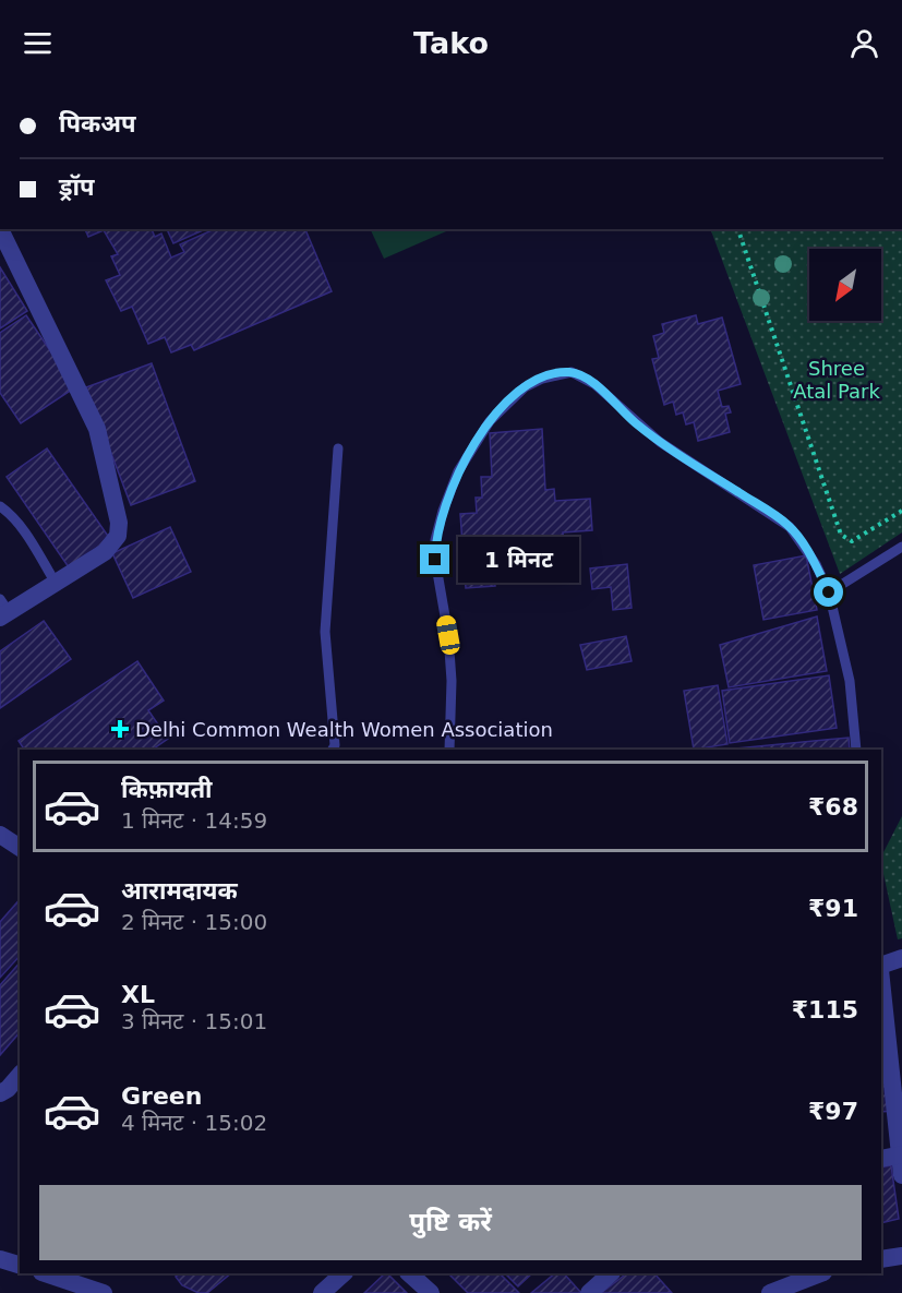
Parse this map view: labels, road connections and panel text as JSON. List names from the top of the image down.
{
  "parks": ["Shree Atal Park"],
  "places": {
    "health": ["Delhi Common Wealth Women Association"]
  },
  "north": "bottom left",
  "page": {
    "header": "Tako",
    "banner": ["पिकअप", "ड्रॉप"],
    "bubble": "1 मिनट",
    "list": [
      {
        "name": "किफ़ायती",
        "note": "1 मिनट · 14:59",
        "value": "₹68"
      },
      {
        "name": "आरामदायक",
        "note": "2 मिनट · 15:00",
        "value": "₹91"
      },
      {
        "name": "XL",
        "note": "3 मिनट · 15:01",
        "value": "₹115"
      },
      {
        "name": "Green",
        "note": "4 मिनट · 15:02",
        "value": "₹97"
      }
    ],
    "buttons": "पुष्टि करें"
  }
}
